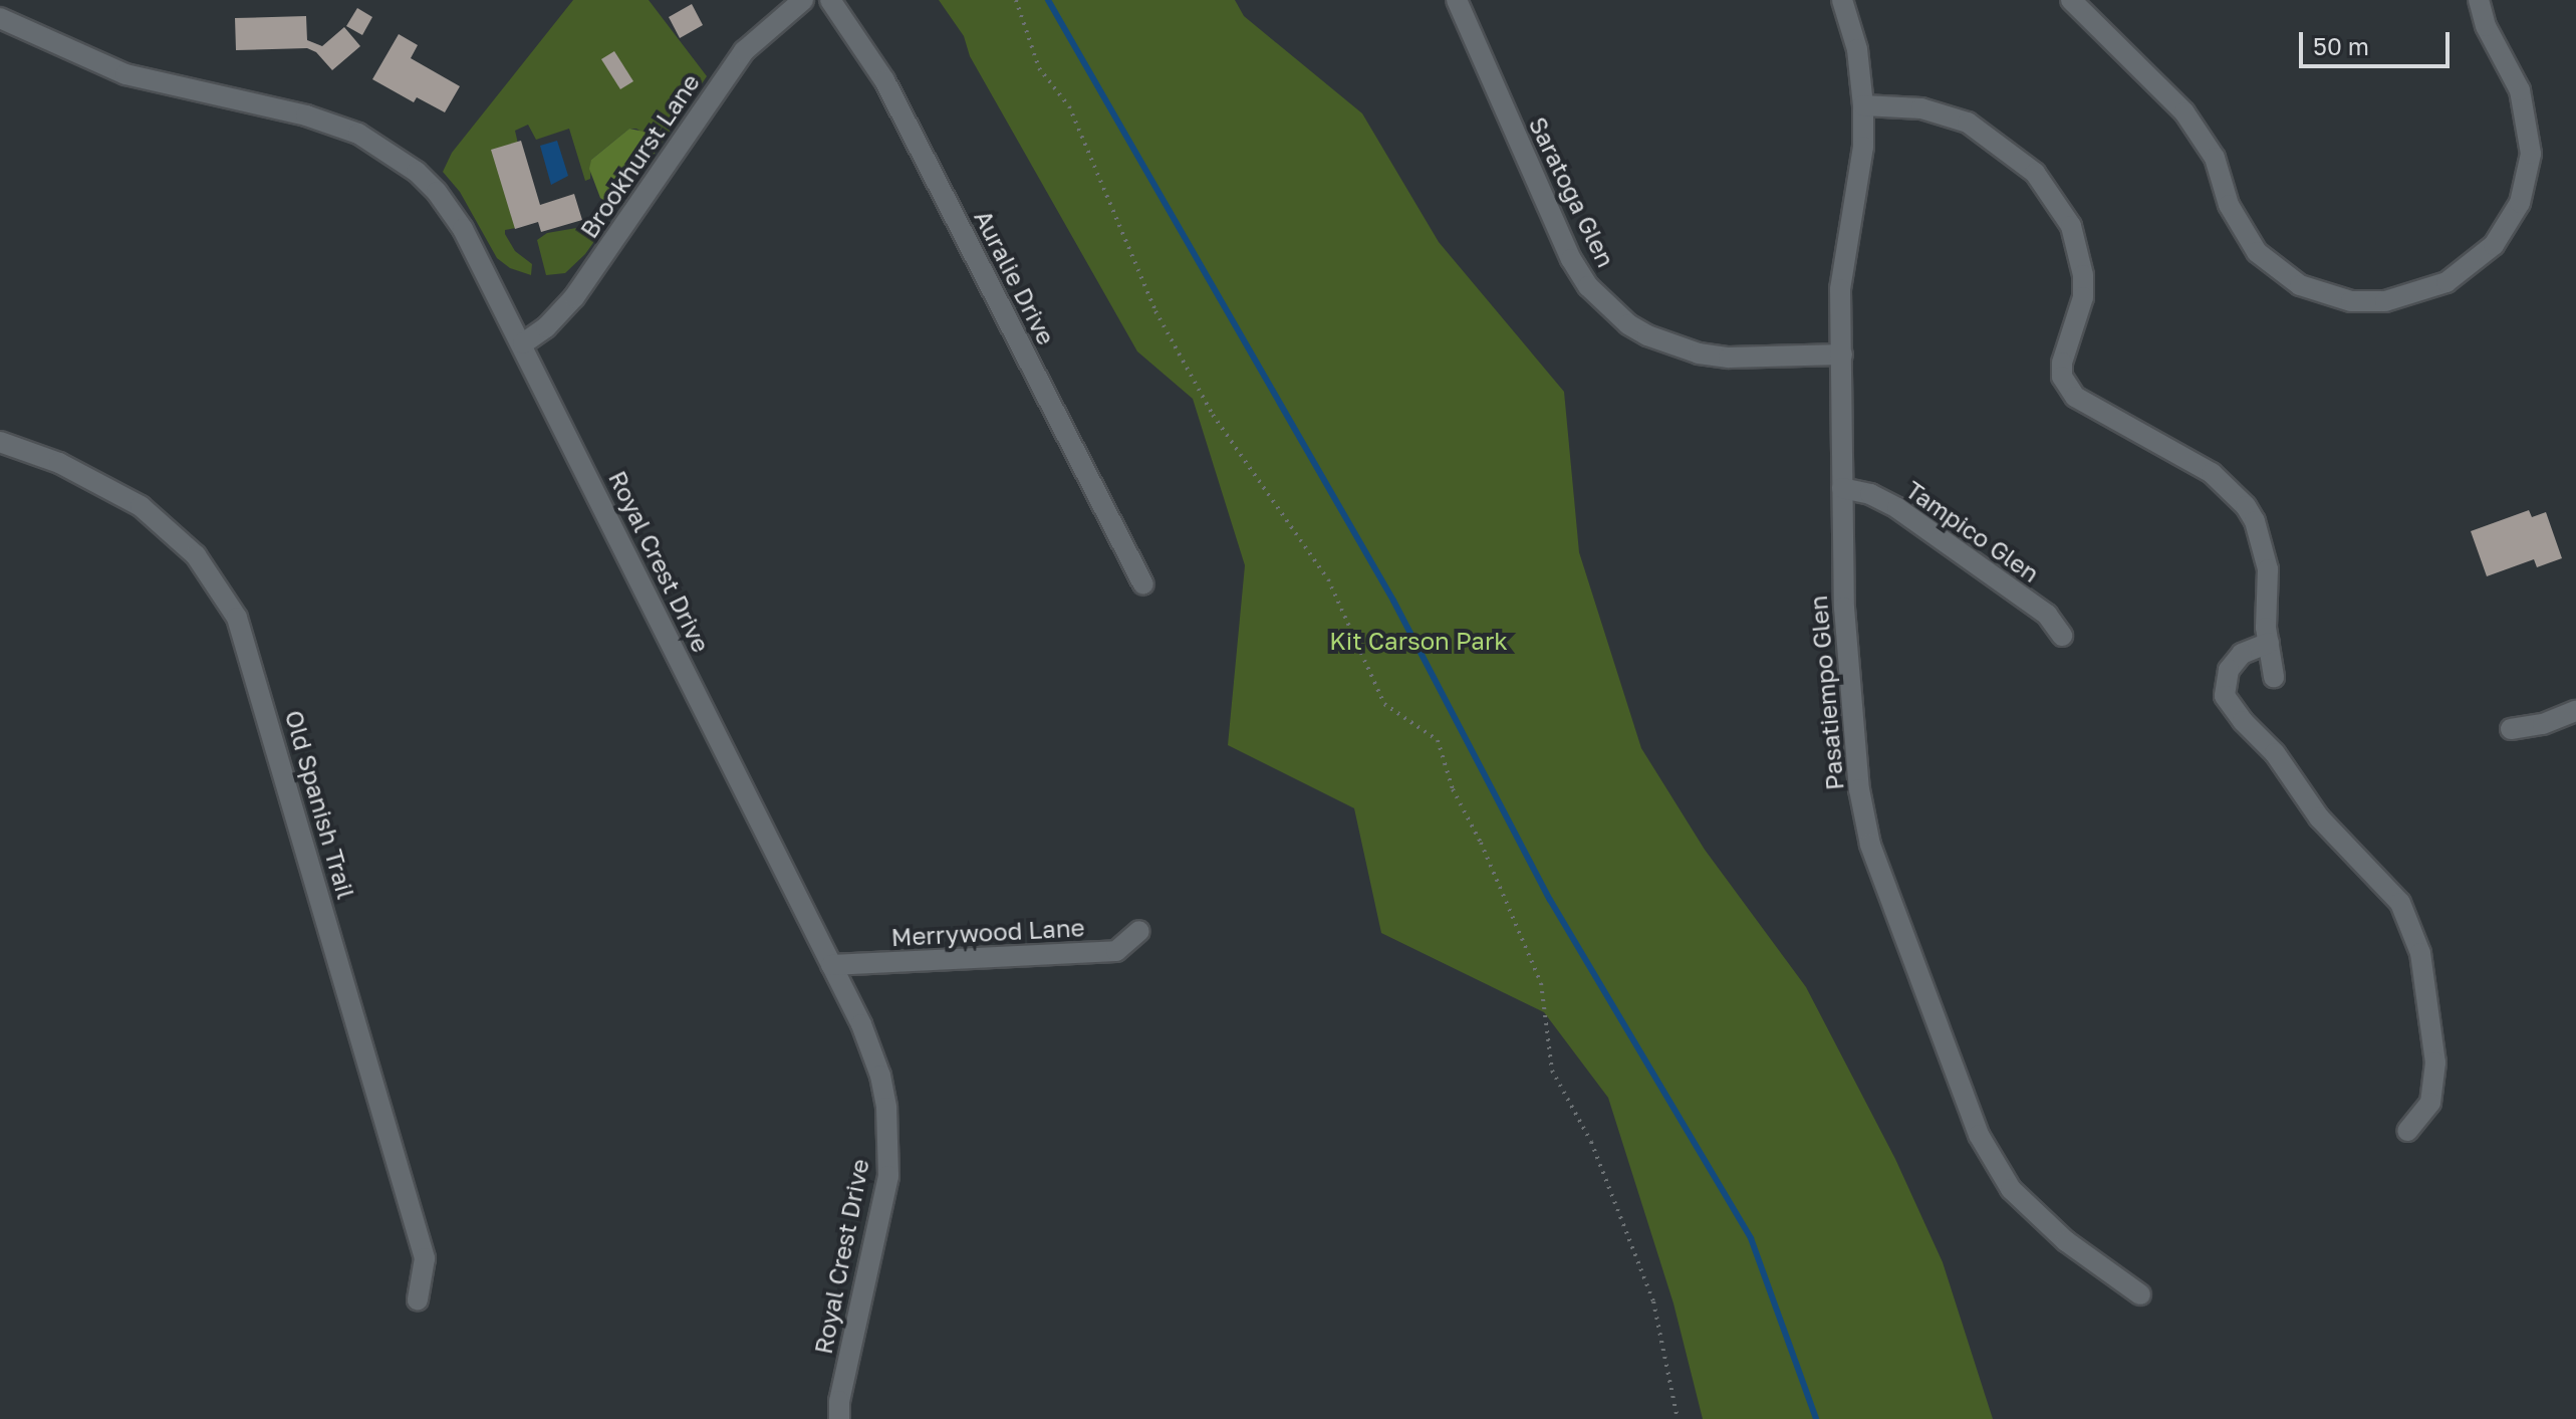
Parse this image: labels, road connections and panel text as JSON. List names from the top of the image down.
{
  "streets": {
    "street": [
      "Brookhurst Lane",
      "Saratoga Glen",
      "Auralie Drive",
      "Tampico Glen",
      "Royal Crest Drive",
      "Pasatiempo Glen",
      "Old Spanish Trail",
      "Merrywood Lane"
    ]
  },
  "crossings": [
    ["Brookhurst Lane", "Royal Crest Drive"],
    ["Saratoga Glen", "Pasatiempo Glen"],
    ["Tampico Glen", "Pasatiempo Glen"],
    ["Royal Crest Drive", "Merrywood Lane"]
  ],
  "parks": ["Kit Carson Park"],
  "scale_bar": "50 m"
}
